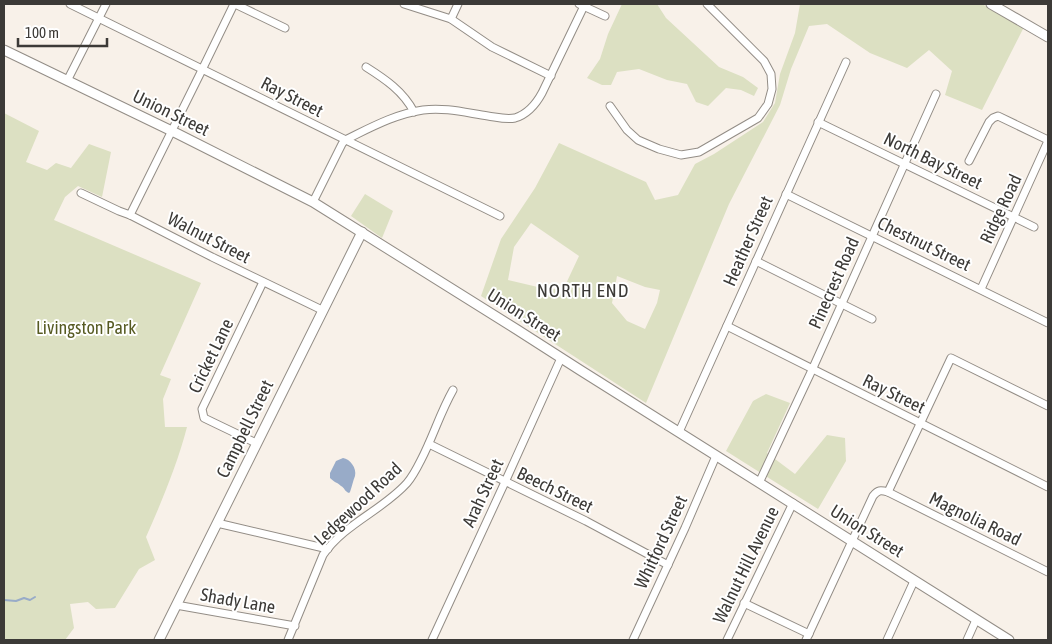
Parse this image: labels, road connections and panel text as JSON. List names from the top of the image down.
{
  "streets": {
    "street": [
      "Ray Street",
      "Union Street",
      "North Bay Street",
      "Ridge Road",
      "Walnut Street",
      "Heather Street",
      "Chestnut Street",
      "Pinecrest Road",
      "Cricket Lane",
      "Campbell Street",
      "Beech Street",
      "Arah Street",
      "Ledgewood Road",
      "Magnolia Road",
      "Whitford Street",
      "Walnut Hill Avenue",
      "Shady Lane"
    ]
  },
  "crossings": [
    ["Ray Street", "Heather Street"],
    ["Ray Street", "Pinecrest Road"],
    ["Union Street", "Heather Street"],
    ["Union Street", "Pinecrest Road"],
    ["Union Street", "Campbell Street"],
    ["Union Street", "Arah Street"],
    ["Union Street", "Whitford Street"],
    ["Union Street", "Walnut Hill Avenue"],
    ["North Bay Street", "Ridge Road"],
    ["North Bay Street", "Heather Street"],
    ["North Bay Street", "Pinecrest Road"],
    ["Ridge Road", "Chestnut Street"],
    ["Walnut Street", "Cricket Lane"],
    ["Walnut Street", "Campbell Street"],
    ["Heather Street", "Chestnut Street"],
    ["Chestnut Street", "Pinecrest Road"],
    ["Cricket Lane", "Campbell Street"],
    ["Campbell Street", "Shady Lane"],
    ["Beech Street", "Arah Street"],
    ["Beech Street", "Ledgewood Road"],
    ["Beech Street", "Whitford Street"],
    ["Ledgewood Road", "Shady Lane"]
  ],
  "districts": ["NORTH END"],
  "parks": ["Livingston Park"],
  "scale_bar": "100 m"
}
